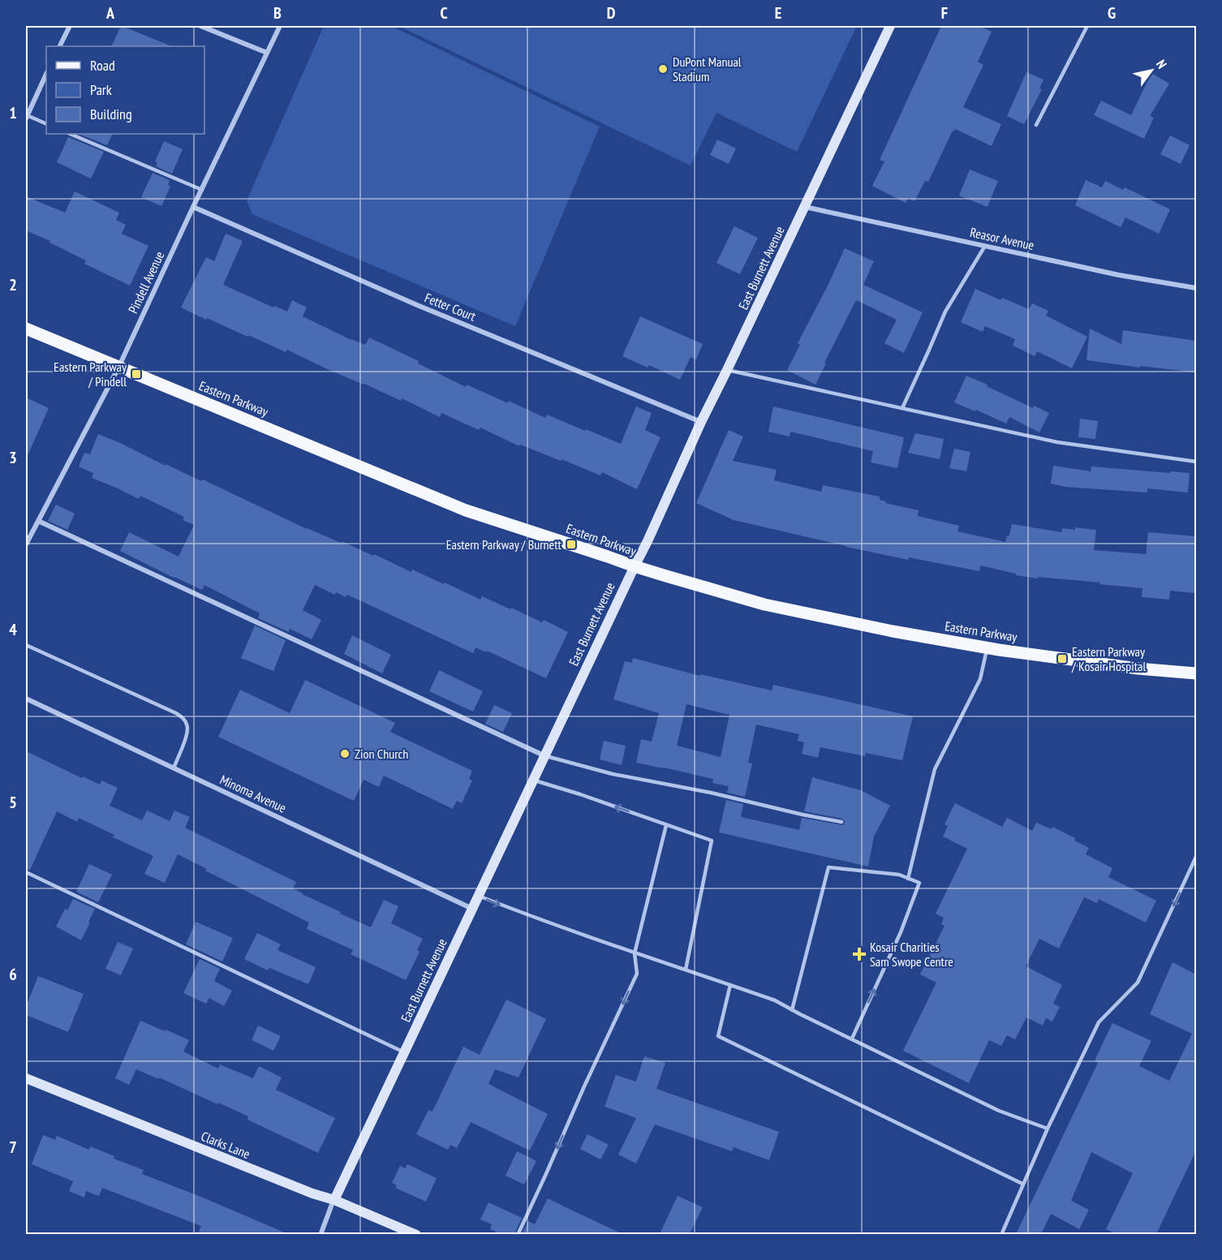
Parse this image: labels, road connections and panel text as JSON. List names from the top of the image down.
{
  "streets": {
    "main road": ["Eastern Parkway"],
    "street": [
      "Reasor Avenue",
      "East Burnett Avenue",
      "Pindell Avenue",
      "Fetter Court",
      "Minoma Avenue",
      "Clarks Lane"
    ]
  },
  "crossings": [
    ["Reasor Avenue", "East Burnett Avenue"],
    ["East Burnett Avenue", "Fetter Court"],
    ["East Burnett Avenue", "Eastern Parkway"],
    ["East Burnett Avenue", "Minoma Avenue"],
    ["East Burnett Avenue", "Clarks Lane"],
    ["Pindell Avenue", "Fetter Court"],
    ["Pindell Avenue", "Eastern Parkway"]
  ],
  "places": {
    "other": ["DuPont Manual Stadium", "Zion Church"],
    "transit": ["Eastern Parkway / Pindell", "Eastern Parkway / Burnett", "Eastern Parkway / Kosair Hospital"],
    "health": ["Kosair Charities Sam Swope Centre"]
  },
  "legend": ["Road", "Park", "Building"],
  "north": "top right",
  "grid": {
    "columns": [
      "A",
      "B",
      "C",
      "D",
      "E",
      "F",
      "G"
    ],
    "rows": [
      "1",
      "2",
      "3",
      "4",
      "5",
      "6",
      "7"
    ]
  }
}
